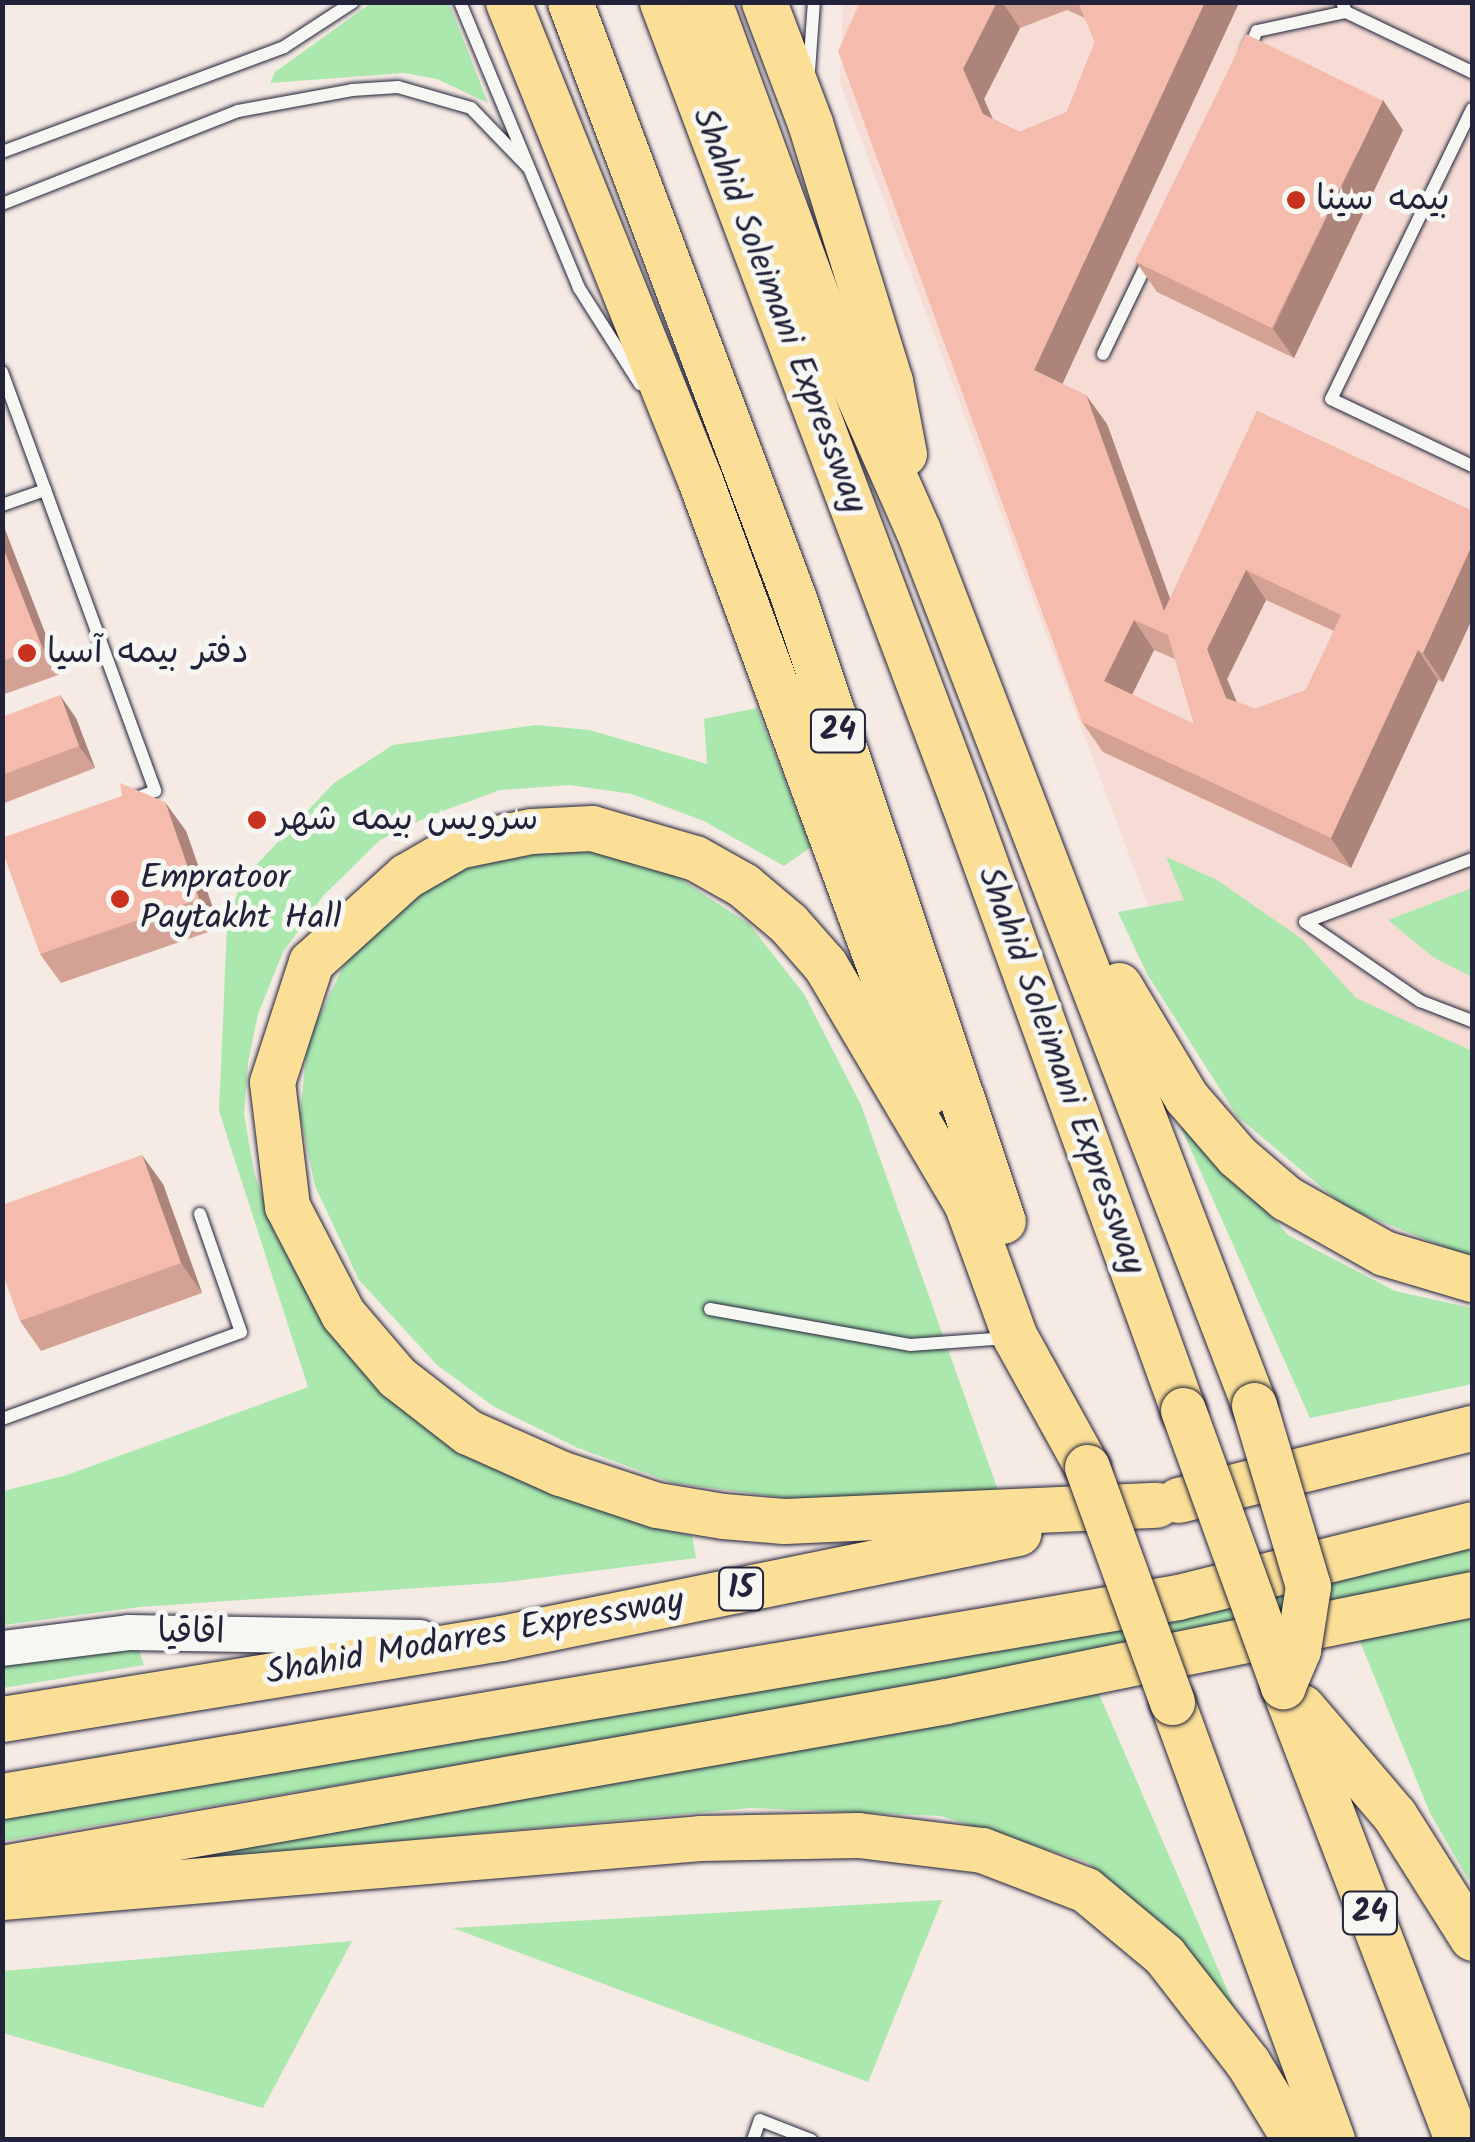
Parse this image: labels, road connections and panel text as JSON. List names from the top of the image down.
{
  "streets": {
    "highway": [
      "Shahid Soleimani Expressway",
      "24",
      "15",
      "Shahid Modarres Expressway"
    ],
    "main road": ["اقاقیا"]
  },
  "crossings": [
    ["اقاقیا", "Shahid Modarres Expressway"]
  ],
  "places": [
    "بیمه سینا",
    "دفتر بیمه آسیا",
    "سرویس بیمه شهر",
    "Empratoor Paytakht Hall"
  ]
}
